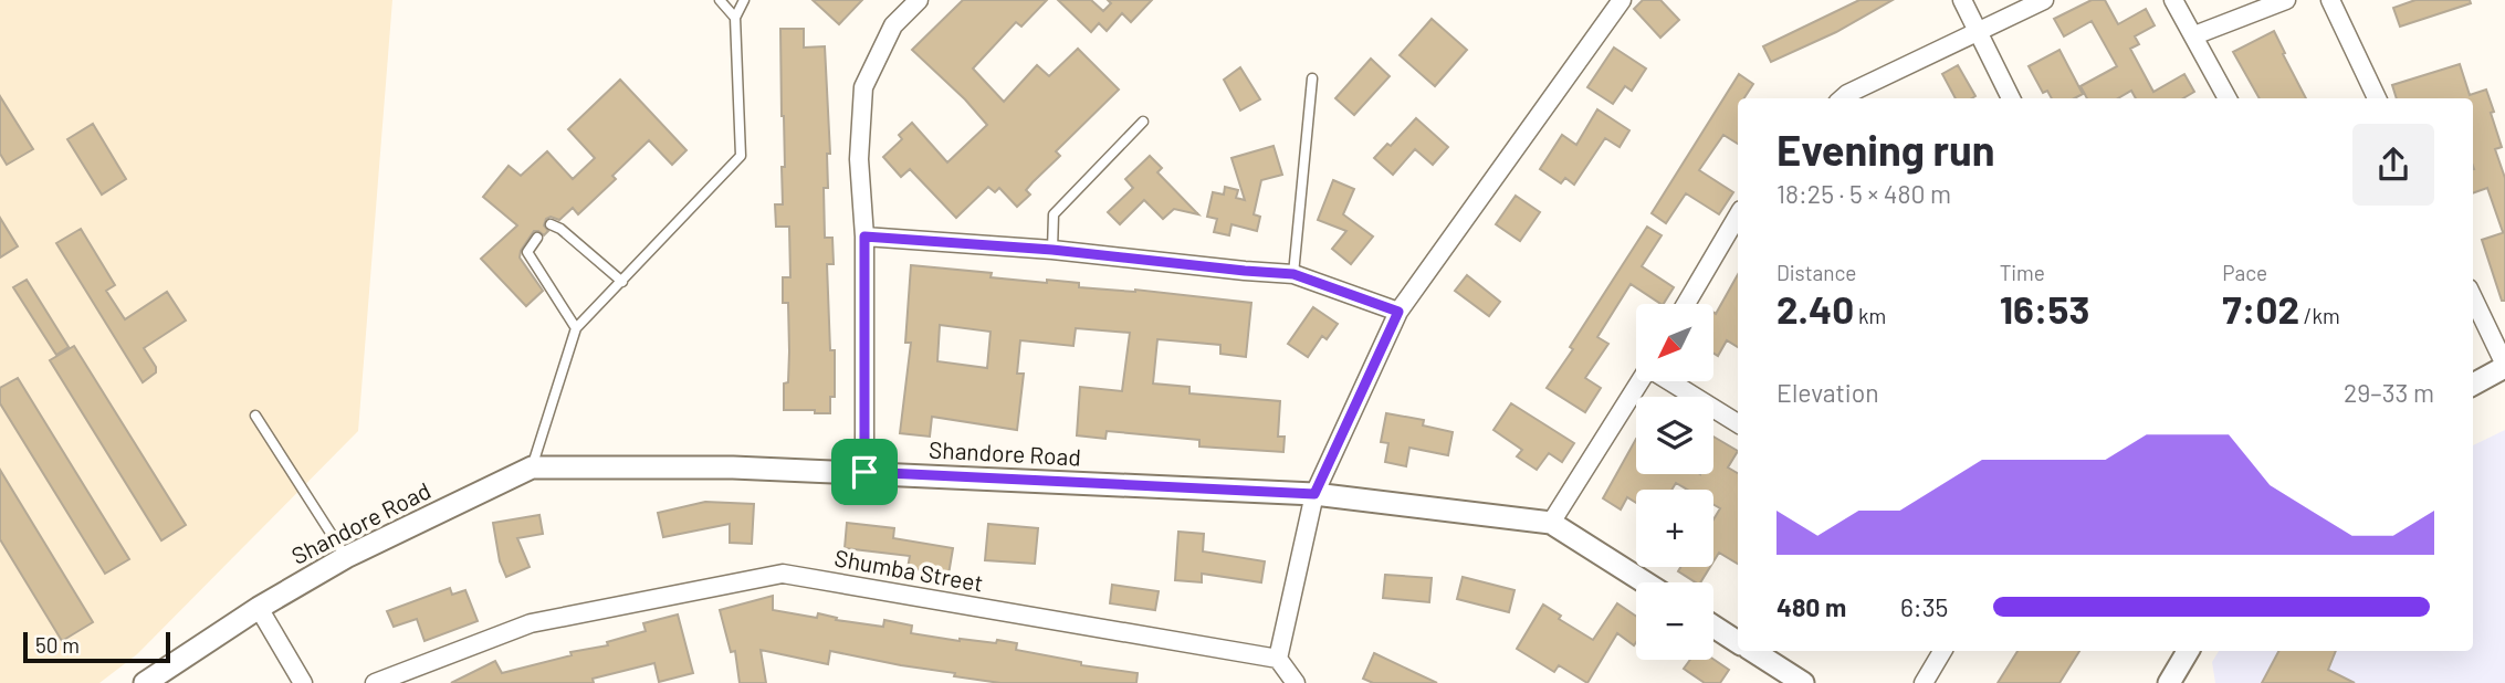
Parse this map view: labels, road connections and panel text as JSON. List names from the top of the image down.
{
  "streets": {
    "street": ["Shandore Road", "Shumba Street"]
  },
  "scale_bar": "50 m",
  "north": "bottom left",
  "page": {
    "heading": ["Evening run", "18:25 · 5 × 480 m"],
    "stats": [
      ["Distance", "2.40 km"],
      ["Time", "16:53"],
      ["Pace", "7:02 /km"]
    ],
    "map_buttons": ["+", "−"],
    "chart": ["Elevation", "29–33 m"],
    "list": [
      {
        "name": "480 m",
        "note": "6:35"
      }
    ],
    "scale": "50 m"
  }
}
